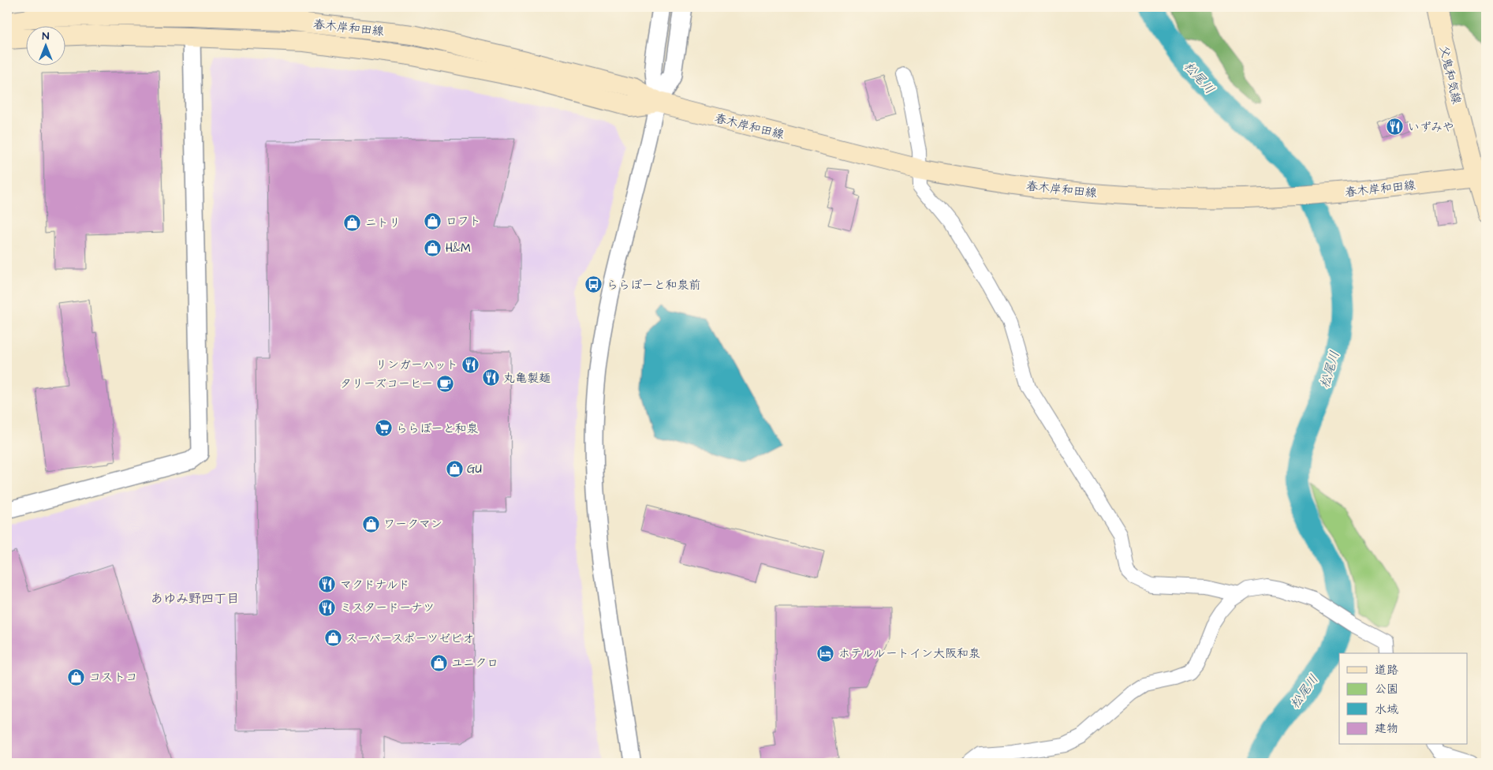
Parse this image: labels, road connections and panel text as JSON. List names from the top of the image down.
{
  "streets": {
    "main road": ["春木岸和田線", "父鬼和気線"]
  },
  "crossings": [
    ["春木岸和田線", "父鬼和気線"]
  ],
  "districts": ["あゆみ野四丁目"],
  "water": ["松尾川"],
  "places": {
    "restaurant": [
      "いずみや",
      "リンガーハット",
      "丸亀製麺",
      "マクドナルド",
      "ミスタードーナツ"
    ],
    "shop": [
      "ロフト",
      "ニトリ",
      "H&M",
      "GU",
      "ワークマン",
      "スーパースポーツゼビオ",
      "ユニクロ",
      "コストコ"
    ],
    "bus stop": ["ららぽーと和泉前"],
    "cafe": ["タリーズコーヒー"],
    "supermarket": ["ららぽーと和泉"],
    "hotel": ["ホテルルートイン大阪和泉"]
  },
  "legend": [
    "道路",
    "公園",
    "水域",
    "建物"
  ],
  "north": "top"
}
